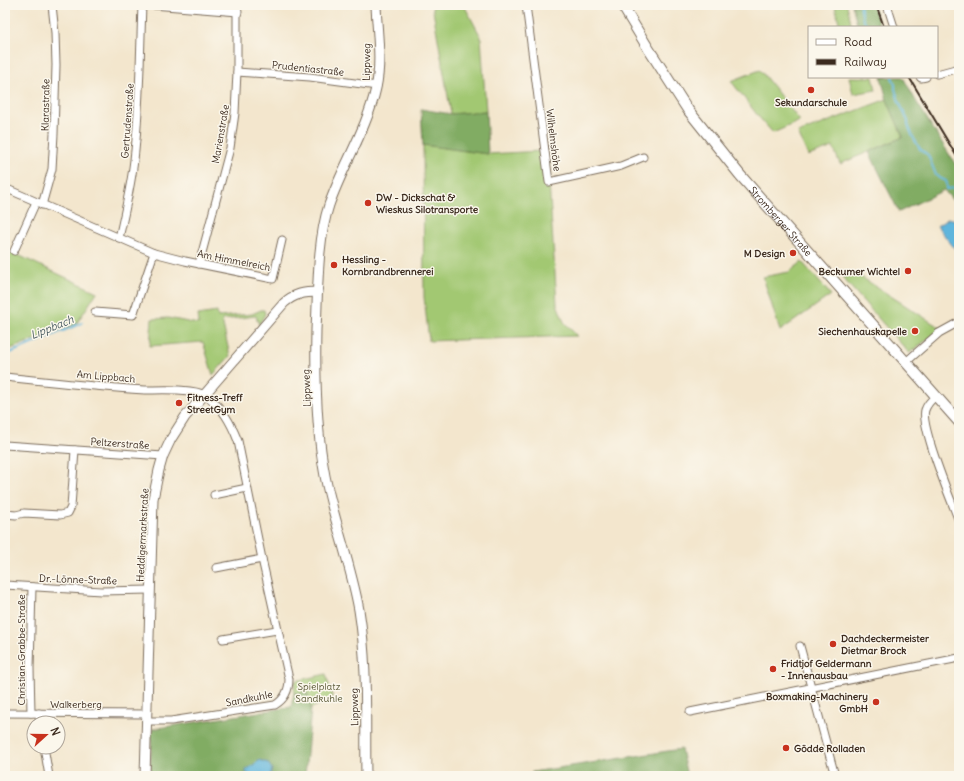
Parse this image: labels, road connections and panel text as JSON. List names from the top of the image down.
{
  "streets": {
    "main road": ["Stromberger Straße"],
    "street": [
      "Lippweg",
      "Prudentiastraße",
      "Klarastraße",
      "Gertrudenstraße",
      "Marienstraße",
      "Wilhelmshöhe",
      "Am Himmelreich",
      "Am Lippbach",
      "Peltzerstraße",
      "Heddigermarkstraße",
      "Dr.-Lönne-Straße",
      "Christian-Grabbe-Straße",
      "Sandkuhle",
      "Walkerberg"
    ]
  },
  "crossings": [
    ["Lippweg", "Prudentiastraße"],
    ["Lippweg", "Heddigermarkstraße"],
    ["Prudentiastraße", "Marienstraße"],
    ["Klarastraße", "Am Himmelreich"],
    ["Gertrudenstraße", "Am Himmelreich"],
    ["Marienstraße", "Am Himmelreich"],
    ["Am Lippbach", "Heddigermarkstraße"],
    ["Am Lippbach", "Sandkuhle"],
    ["Peltzerstraße", "Heddigermarkstraße"],
    ["Heddigermarkstraße", "Dr.-Lönne-Straße"],
    ["Heddigermarkstraße", "Sandkuhle"],
    ["Heddigermarkstraße", "Walkerberg"],
    ["Dr.-Lönne-Straße", "Christian-Grabbe-Straße"],
    ["Christian-Grabbe-Straße", "Walkerberg"],
    ["Sandkuhle", "Walkerberg"]
  ],
  "water": ["Lippbach"],
  "parks": ["Spielplatz Sandkuhle"],
  "places": [
    "Sekundarschule",
    "DW - Dickschat & Wieskus Silotransporte",
    "M Design",
    "Hessling - Kornbrandbrennerei",
    "Beckumer Wichtel",
    "Siechenhauskapelle",
    "Fitness-Treff StreetGym",
    "Dachdeckermeister Dietmar Brock",
    "Fridtjof Geldermann - Innenausbau",
    "Boxmaking-Machinery GmbH",
    "Gödde Rolladen"
  ],
  "legend": ["Road", "Railway"],
  "north": "right"
}
